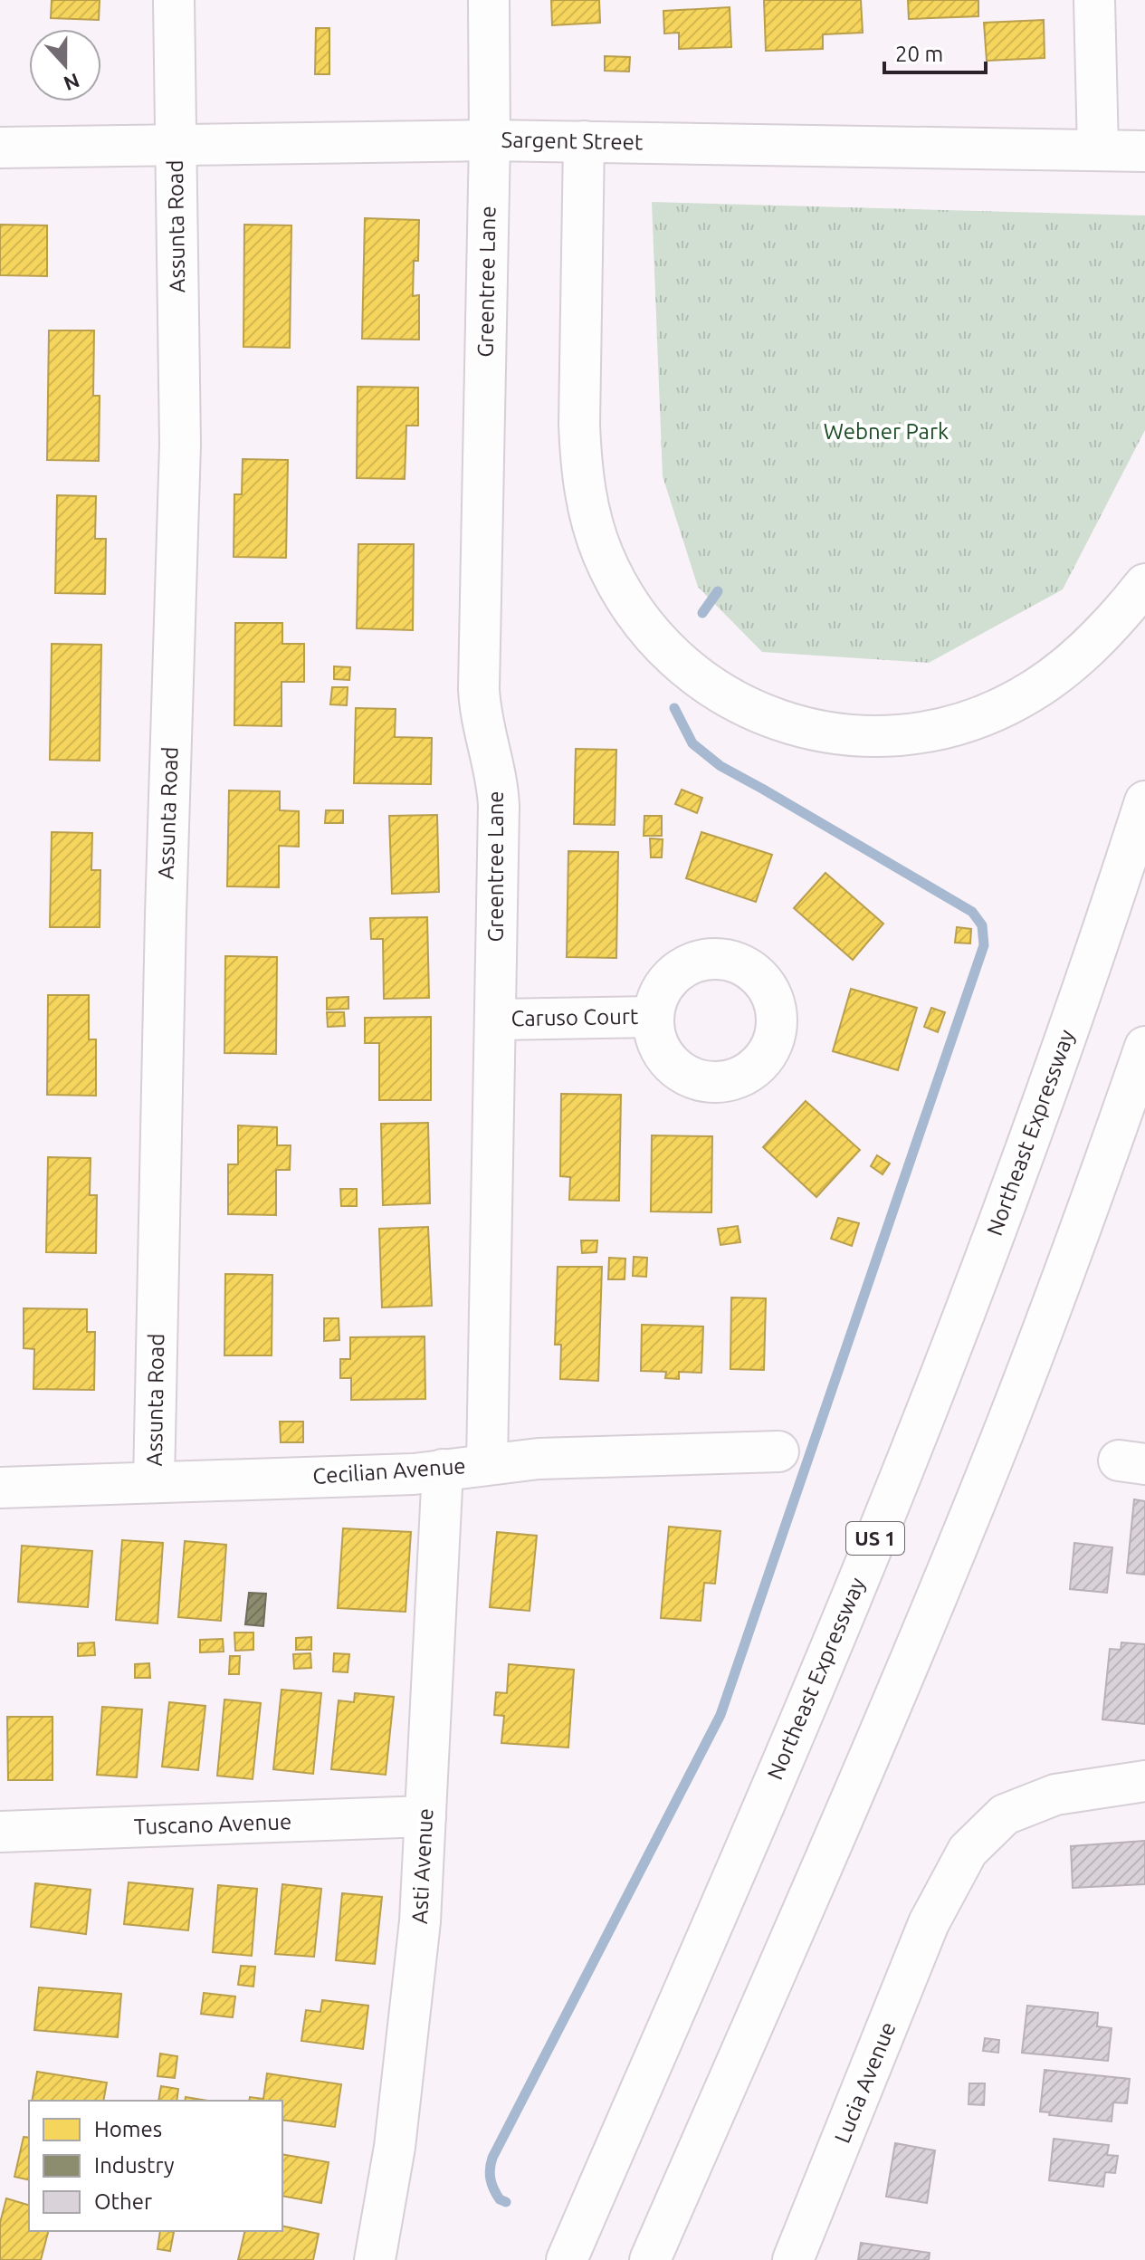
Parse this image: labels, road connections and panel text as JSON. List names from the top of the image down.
{
  "streets": {
    "main road": [
      "Sargent Street",
      "Assunta Road",
      "Greentree Lane",
      "Caruso Court",
      "Northeast Expressway",
      "Cecilian Avenue",
      "US 1",
      "Tuscano Avenue",
      "Asti Avenue",
      "Lucia Avenue"
    ]
  },
  "crossings": [
    ["Sargent Street", "Assunta Road"],
    ["Sargent Street", "Greentree Lane"],
    ["Assunta Road", "Cecilian Avenue"],
    ["Greentree Lane", "Caruso Court"],
    ["Greentree Lane", "Cecilian Avenue"],
    ["Cecilian Avenue", "Asti Avenue"],
    ["Tuscano Avenue", "Asti Avenue"]
  ],
  "parks": ["Webner Park"],
  "legend": ["Homes", "Industry", "Other"],
  "scale_bar": "20 m",
  "north": "bottom"
}
